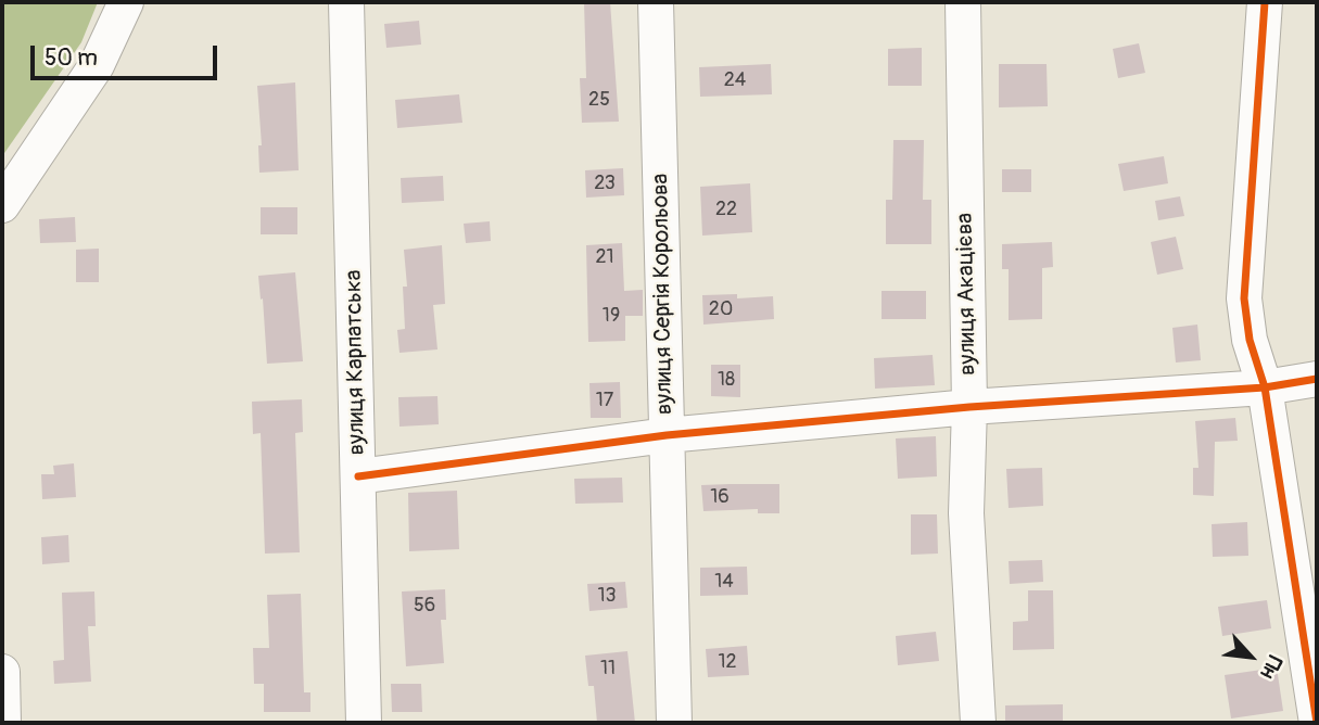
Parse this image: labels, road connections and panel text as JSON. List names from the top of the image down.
{
  "streets": {
    "street": ["вулиця Сергія Корольова", "вулиця Акацієва", "вулиця Карпатська"]
  },
  "house_numbers": [
    "24",
    "25",
    "23",
    "22",
    "21",
    "20",
    "19",
    "18",
    "17",
    "16",
    "14",
    "13",
    "56",
    "12",
    "11"
  ],
  "scale_bar": "50 m",
  "north": "bottom right"
}
